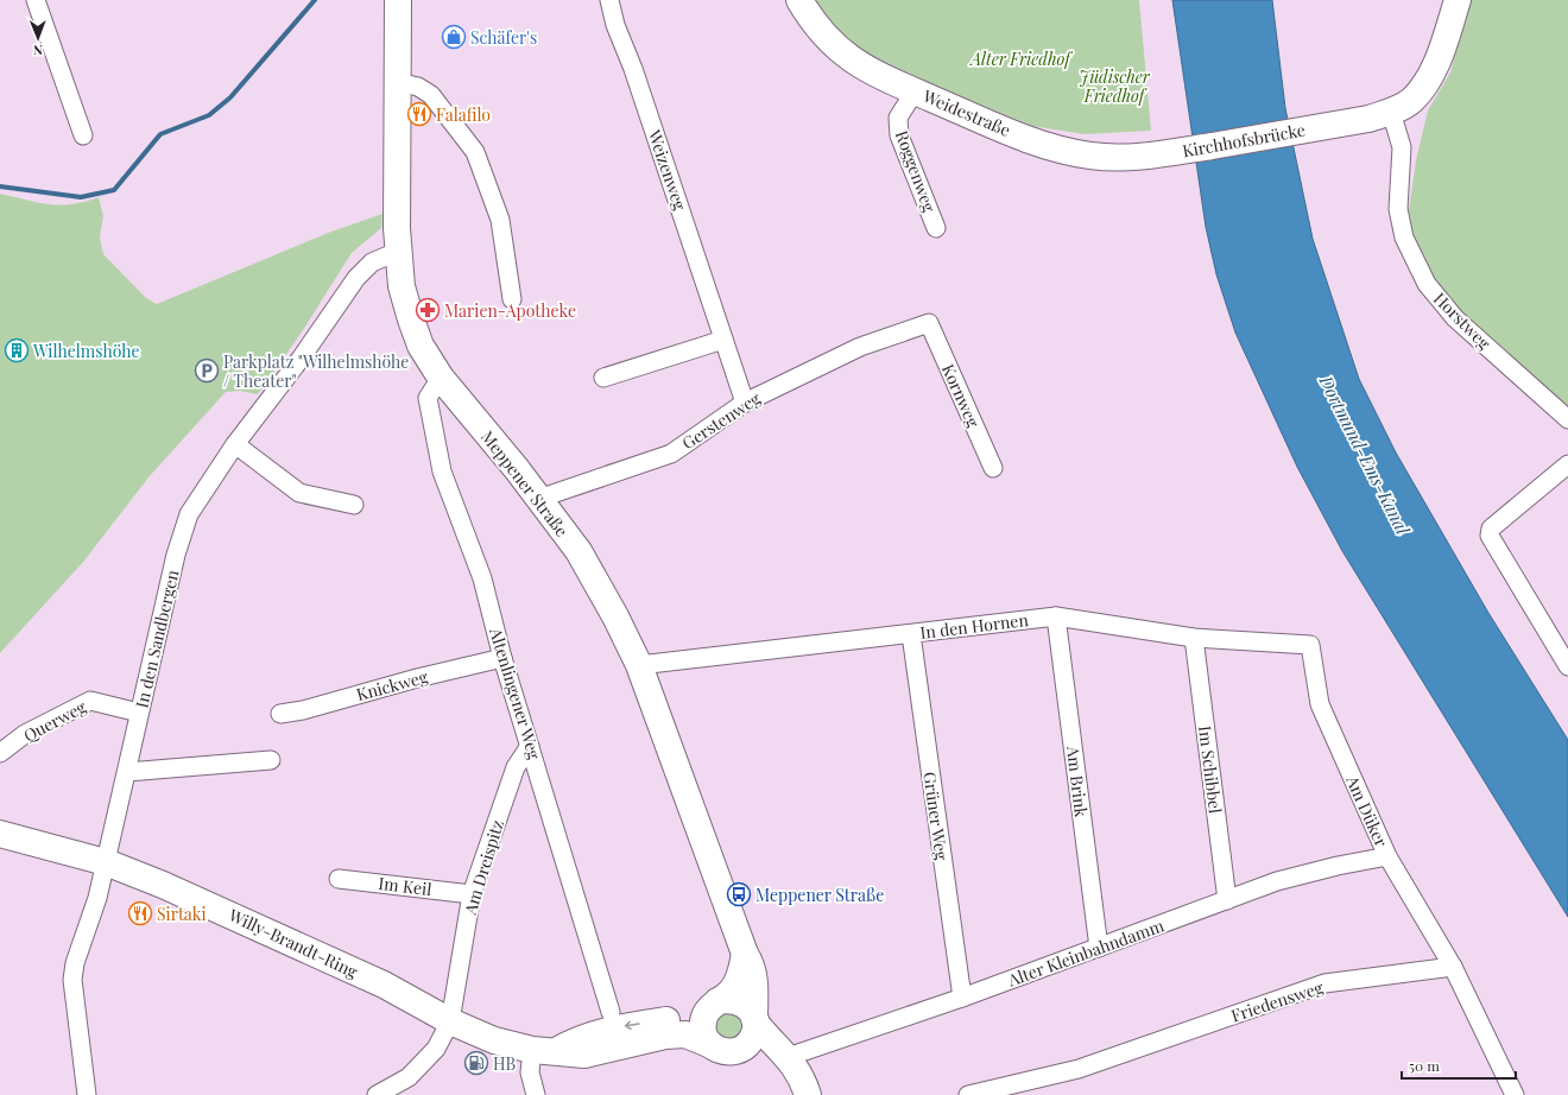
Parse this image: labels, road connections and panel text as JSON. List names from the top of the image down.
{
  "streets": {
    "main road": [
      "Weidestraße",
      "Kirchhofsbrücke",
      "Meppener Straße",
      "Willy-Brandt-Ring"
    ],
    "street": [
      "Weizenweg",
      "Roggenweg",
      "Horstweg",
      "Kornweg",
      "Gerstenweg",
      "In den Hornen",
      "In den Sandbergen",
      "Knickweg",
      "Altenlingener Weg",
      "Querweg",
      "Im Schibbel",
      "Am Brink",
      "Am Düker",
      "Grüner Weg",
      "Am Dreispitz",
      "Im Keil",
      "Alter Kleinbahndamm",
      "Friedensweg"
    ]
  },
  "crossings": [
    ["Weidestraße", "Kirchhofsbrücke"],
    ["Weidestraße", "Roggenweg"],
    ["Kirchhofsbrücke", "Horstweg"],
    ["Weizenweg", "Gerstenweg"],
    ["Kornweg", "Gerstenweg"],
    ["Gerstenweg", "Meppener Straße"],
    ["Meppener Straße", "In den Hornen"],
    ["Meppener Straße", "In den Sandbergen"],
    ["Meppener Straße", "Altenlingener Weg"],
    ["Meppener Straße", "Willy-Brandt-Ring"],
    ["In den Hornen", "Im Schibbel"],
    ["In den Hornen", "Am Brink"],
    ["In den Hornen", "Am Düker"],
    ["In den Hornen", "Grüner Weg"],
    ["In den Sandbergen", "Querweg"],
    ["In den Sandbergen", "Willy-Brandt-Ring"],
    ["Knickweg", "Altenlingener Weg"],
    ["Altenlingener Weg", "Am Dreispitz"],
    ["Im Schibbel", "Alter Kleinbahndamm"],
    ["Am Brink", "Alter Kleinbahndamm"],
    ["Am Düker", "Alter Kleinbahndamm"],
    ["Am Düker", "Friedensweg"],
    ["Grüner Weg", "Alter Kleinbahndamm"],
    ["Am Dreispitz", "Im Keil"],
    ["Am Dreispitz", "Willy-Brandt-Ring"]
  ],
  "water": ["Dortmund-Ems-Kanal"],
  "parks": ["Alter Friedhof", "Jüdischer Friedhof"],
  "places": {
    "shop": ["Schäfer's"],
    "restaurant": ["Falafilo", "Sirtaki"],
    "pharmacy": ["Marien-Apotheke"],
    "building": ["Wilhelmshöhe"],
    "parking": ["Parkplatz \"Wilhelmshöhe / Theater\""],
    "bus stop": ["Meppener Straße"],
    "fuel station": ["HB"]
  },
  "scale_bar": "50 m",
  "north": "bottom"
}
